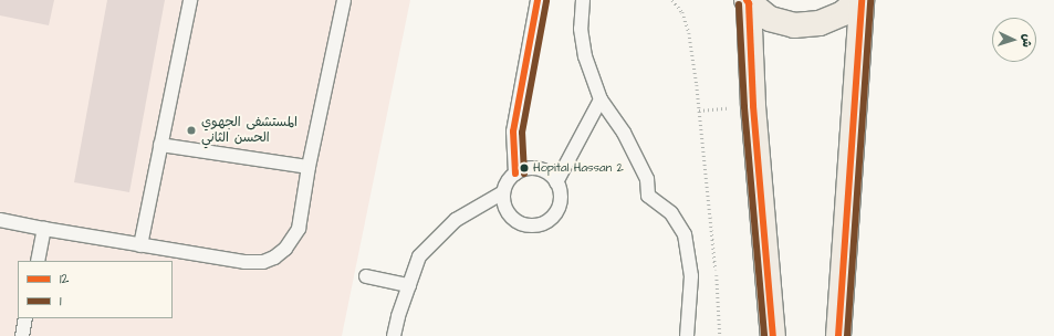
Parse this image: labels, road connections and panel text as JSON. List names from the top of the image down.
{
  "places": ["المستشفى الجهوي الحسن الثاني", "Hopital Hassan 2"],
  "lines": ["transit line 12", "transit line 1"],
  "legend": ["12", "1"],
  "north": "right"
}
